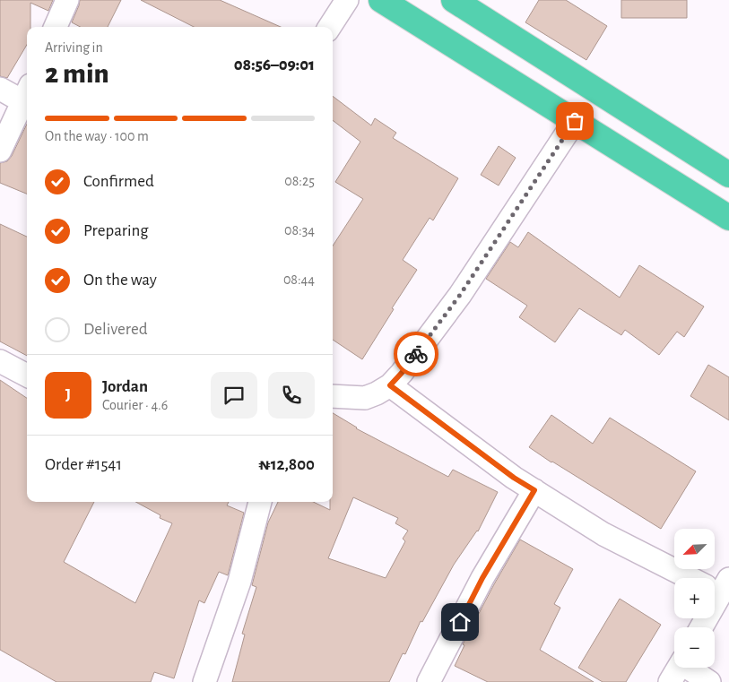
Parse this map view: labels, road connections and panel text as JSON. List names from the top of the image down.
{
  "north": "bottom left",
  "page": {
    "heading": ["2 min", "Arriving in", "08:56–09:01"],
    "panel": [
      "Jordan",
      "Courier · 4.6",
      "Order #1541",
      "₦12,800"
    ],
    "bar": "On the way · 100 m",
    "list": [
      ["Confirmed", "08:25"],
      ["Preparing", "08:34"],
      ["On the way", "08:44"],
      "Delivered"
    ],
    "round": "J",
    "map_buttons": ["+", "−"]
  }
}
